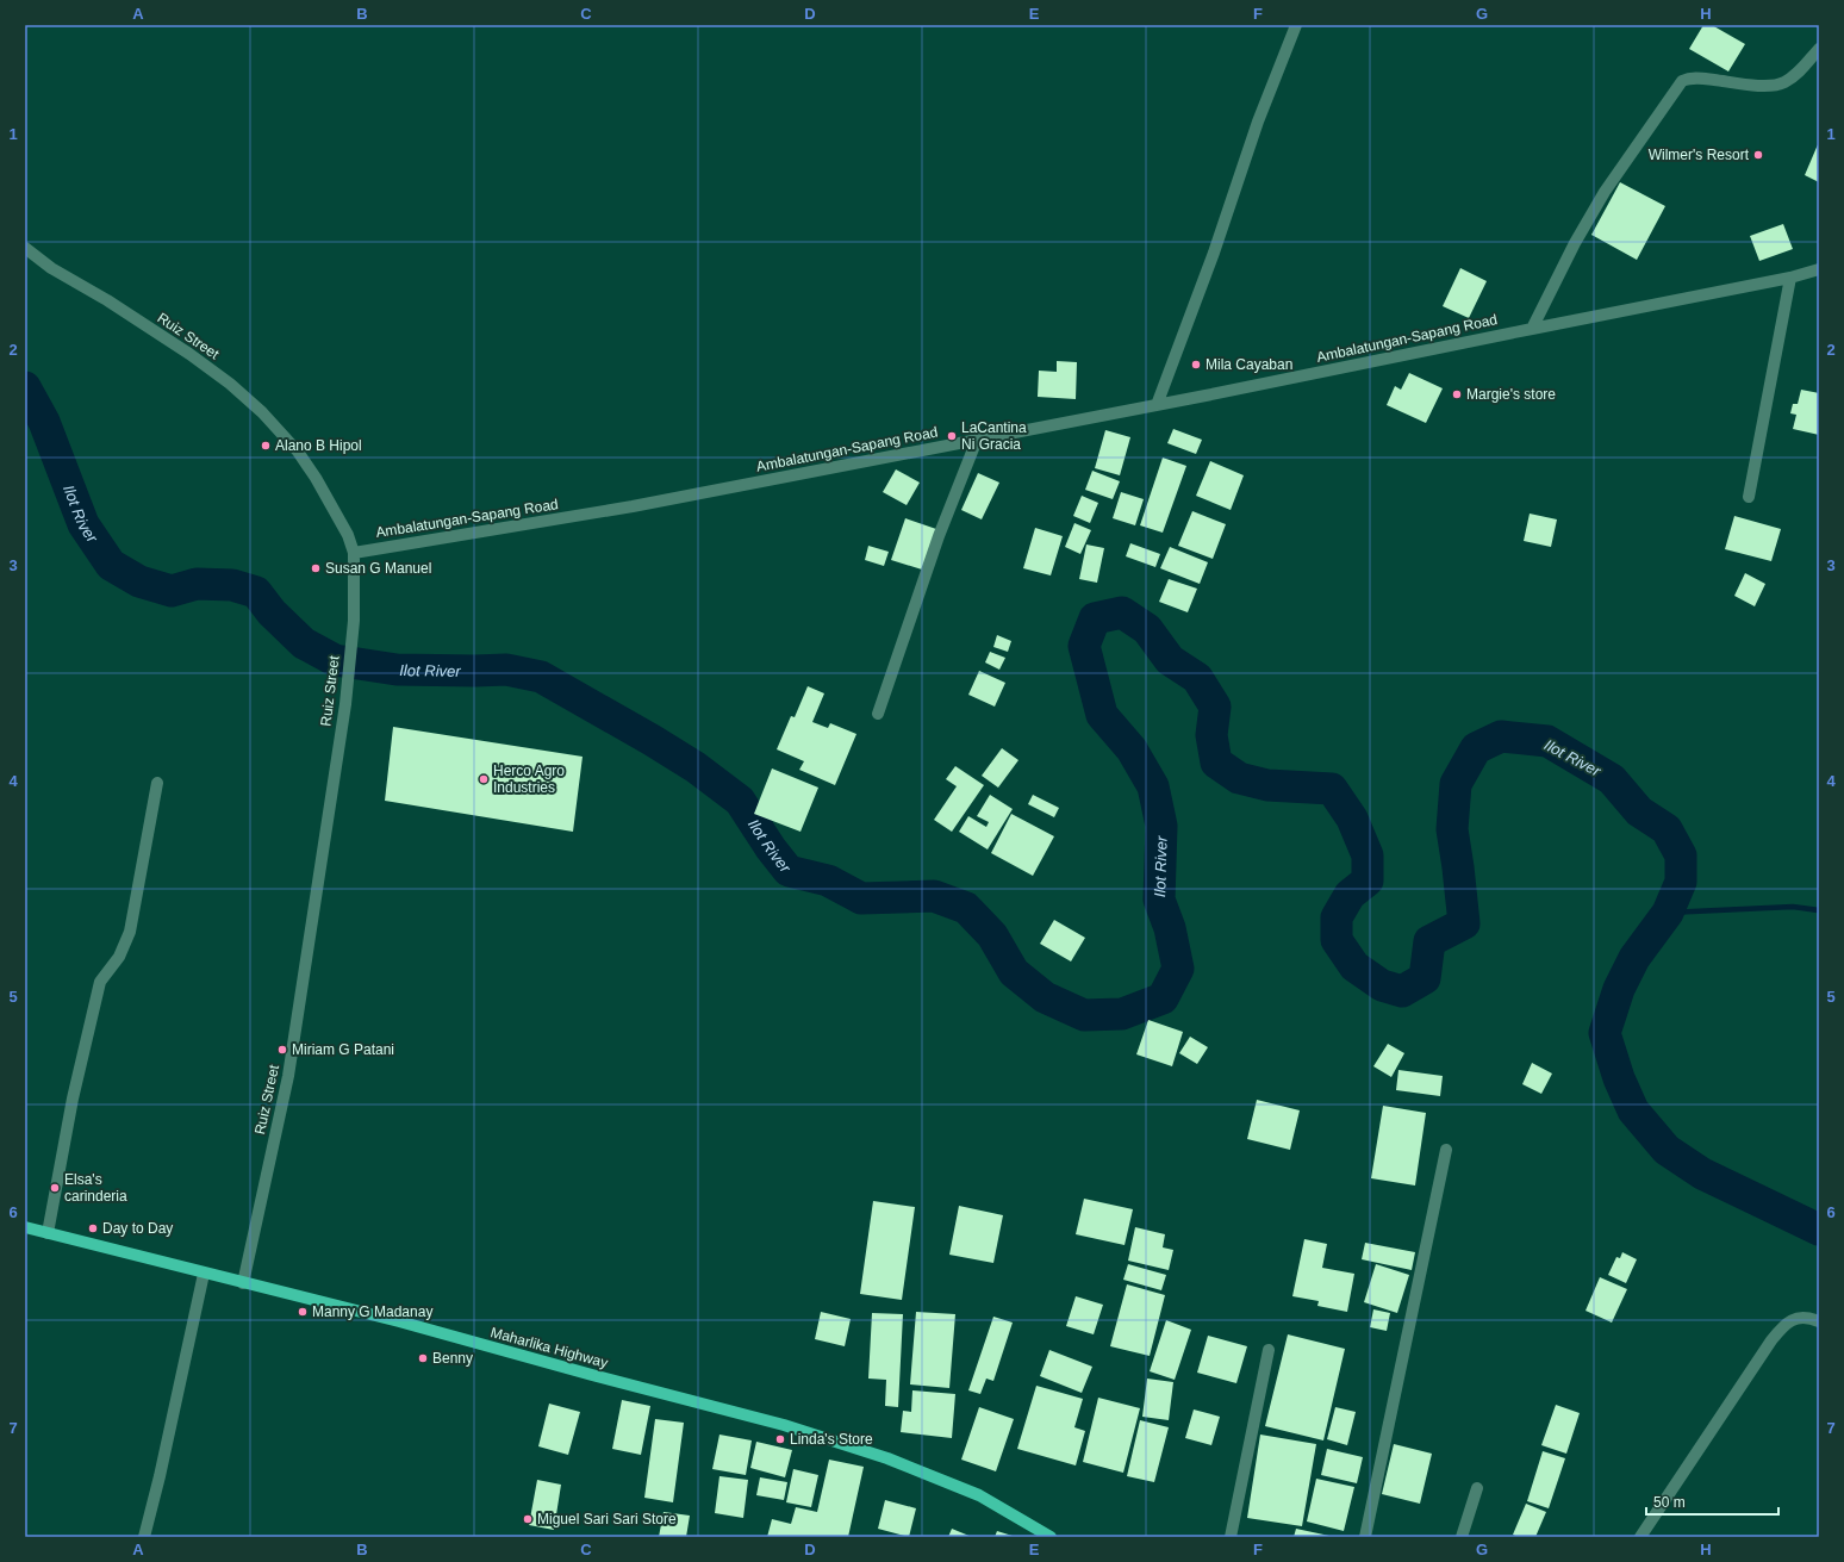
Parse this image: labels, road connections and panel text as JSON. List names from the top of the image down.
{
  "streets": {
    "main road": ["Maharlika Highway"],
    "street": ["Ruiz Street", "Ambalatungan-Sapang Road"]
  },
  "crossings": [
    ["Ruiz Street", "Ambalatungan-Sapang Road"],
    ["Ruiz Street", "Maharlika Highway"]
  ],
  "water": ["Ilot River"],
  "places": [
    "Wilmer's Resort",
    "Mila Cayaban",
    "Margie's store",
    "LaCantina Ni Gracia",
    "Alano B Hipol",
    "Susan G Manuel",
    "Herco Agro Industries",
    "Miriam G Patani",
    "Elsa's carinderia",
    "Day to Day",
    "Manny G Madanay",
    "Benny",
    "Linda's Store",
    "Miguel Sari Sari Store"
  ],
  "scale_bar": "50 m",
  "grid": {
    "columns": [
      "A",
      "B",
      "C",
      "D",
      "E",
      "F",
      "G",
      "H"
    ],
    "rows": [
      "1",
      "2",
      "3",
      "4",
      "5",
      "6",
      "7"
    ]
  }
}
